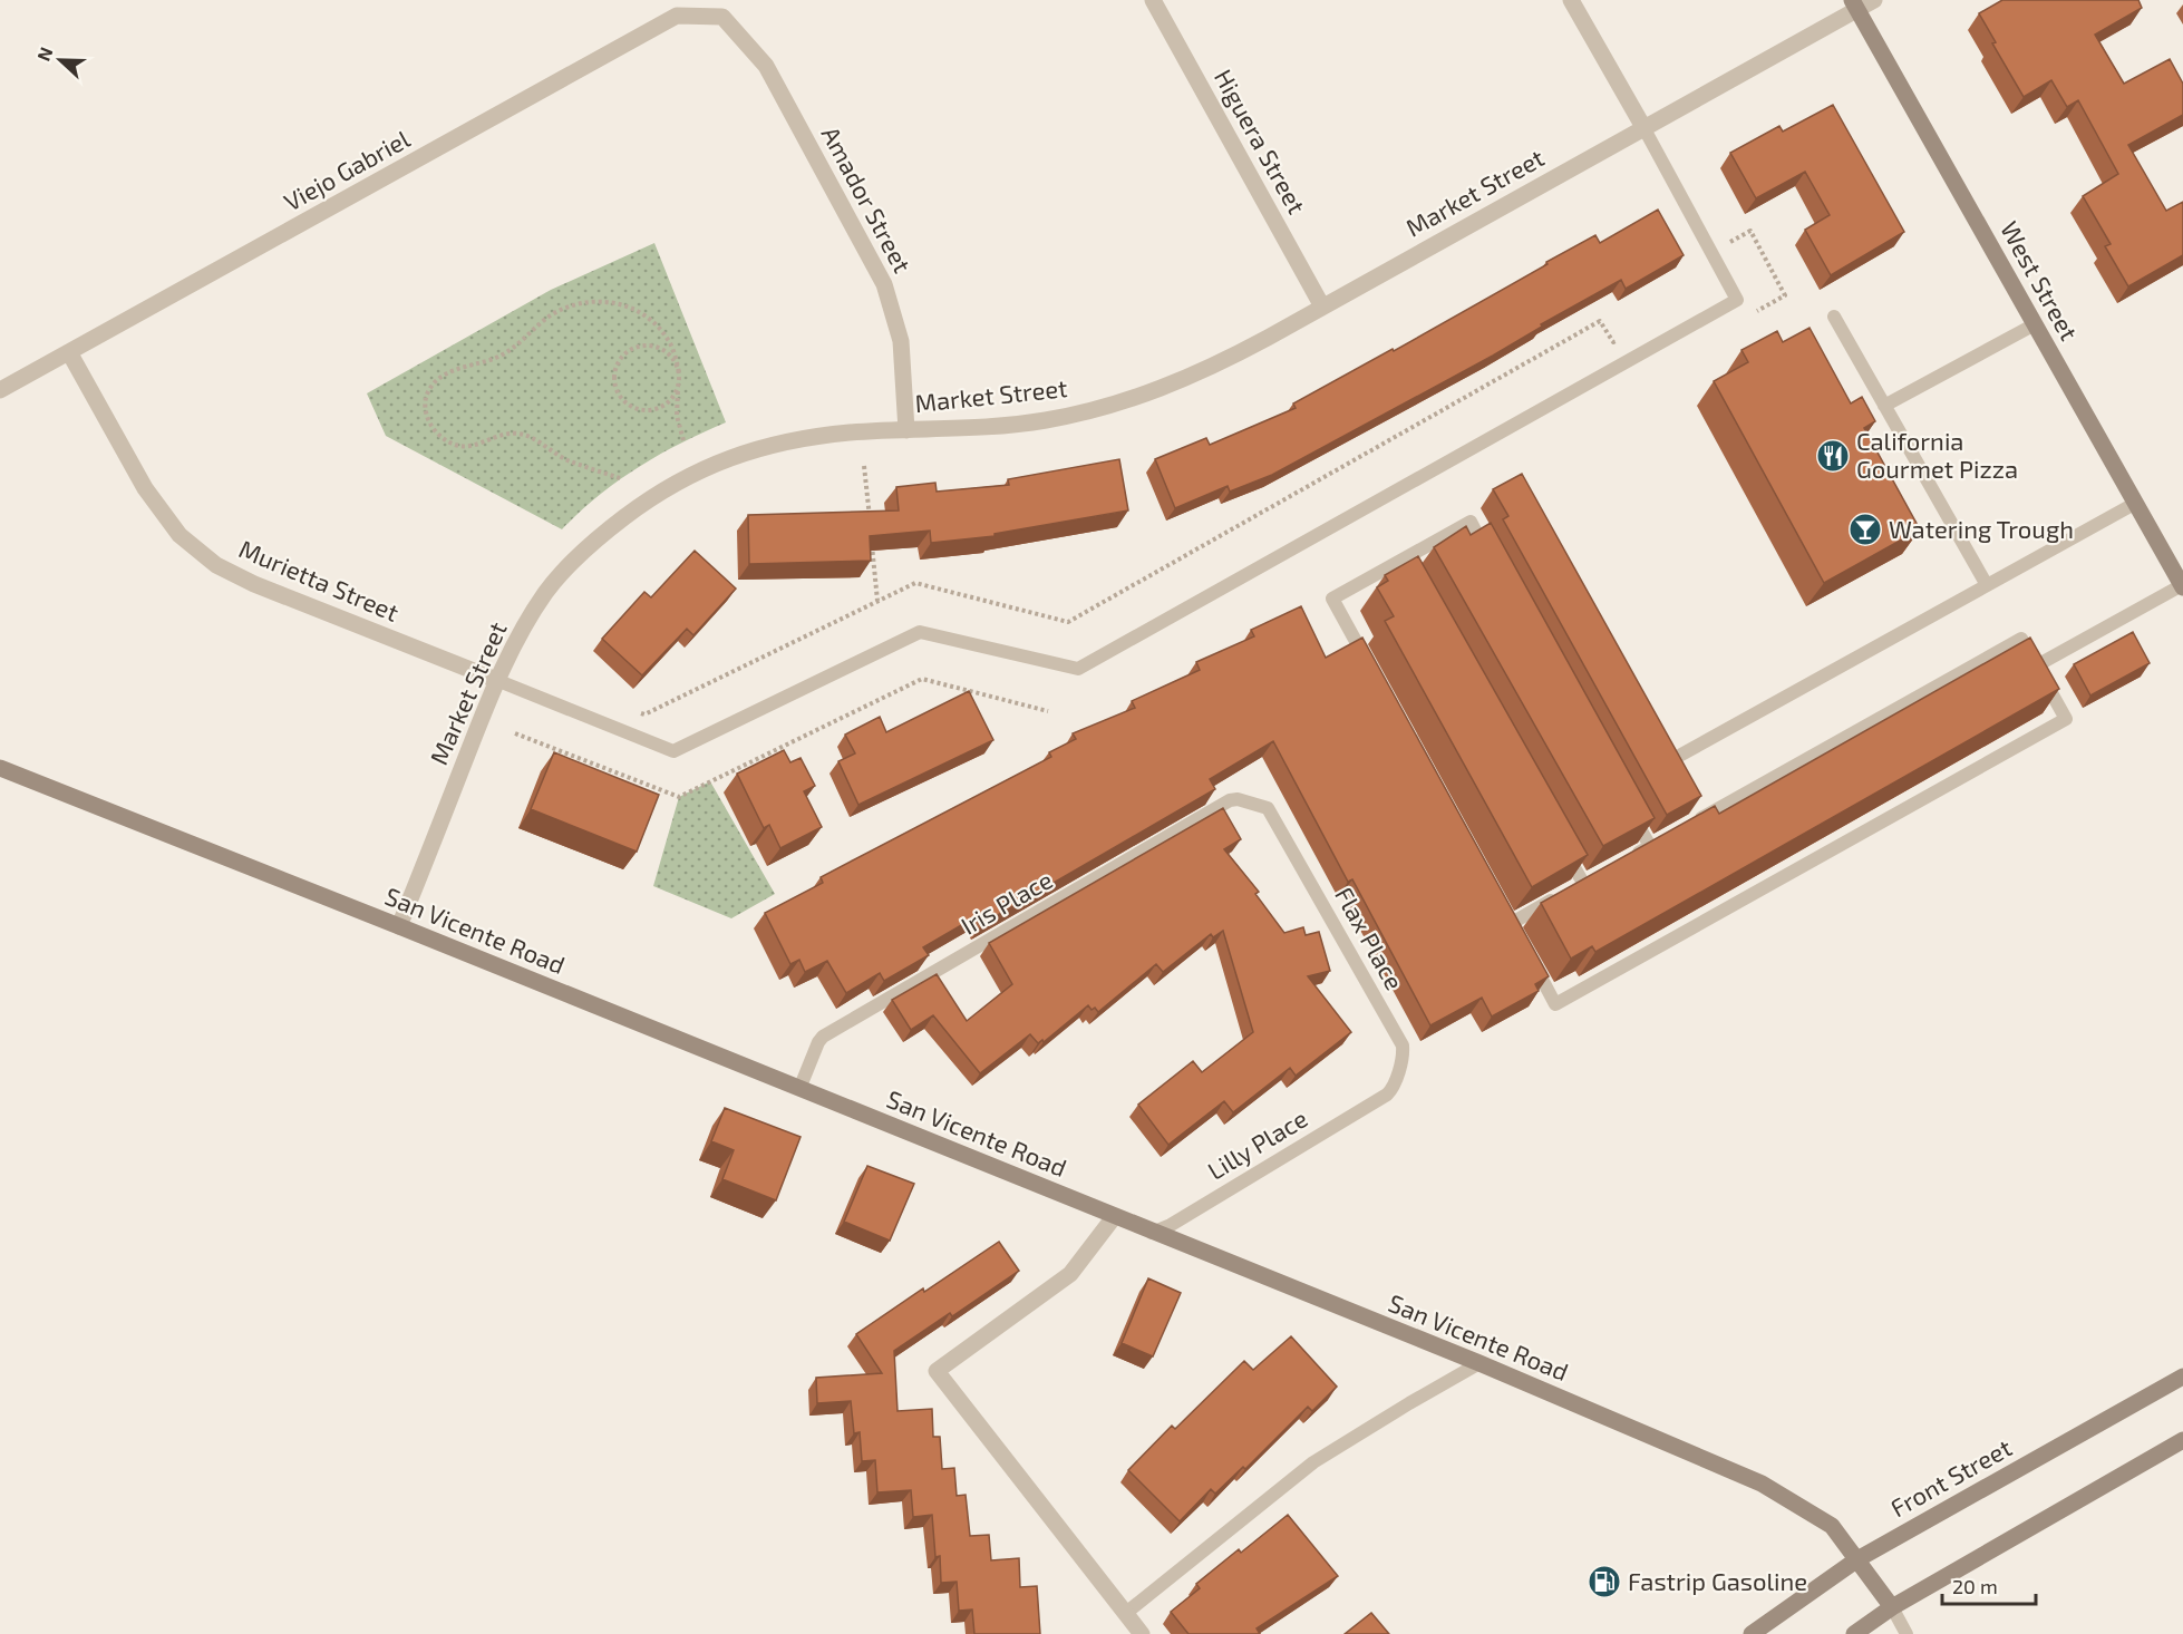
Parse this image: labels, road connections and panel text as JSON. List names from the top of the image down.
{
  "streets": {
    "street": [
      "Higuera Street",
      "Viejo Gabriel",
      "Market Street",
      "Amador Street",
      "West Street",
      "Murietta Street",
      "San Vicente Road",
      "Front Street"
    ],
    "lane": ["Iris Place", "Flax Place", "Lilly Place"]
  },
  "crossings": [
    ["Higuera Street", "Market Street"],
    ["Viejo Gabriel", "Amador Street"],
    ["Viejo Gabriel", "Murietta Street"],
    ["Market Street", "Amador Street"],
    ["Market Street", "West Street"],
    ["Market Street", "Murietta Street"],
    ["Market Street", "San Vicente Road"],
    ["Iris Place", "San Vicente Road"],
    ["Iris Place", "Flax Place"],
    ["San Vicente Road", "Lilly Place"],
    ["San Vicente Road", "Front Street"],
    ["Flax Place", "Lilly Place"]
  ],
  "places": {
    "restaurant": ["California Gourmet Pizza"],
    "bar": ["Watering Trough"],
    "fuel station": ["Fastrip Gasoline"]
  },
  "scale_bar": "20 m",
  "north": "left"
}
